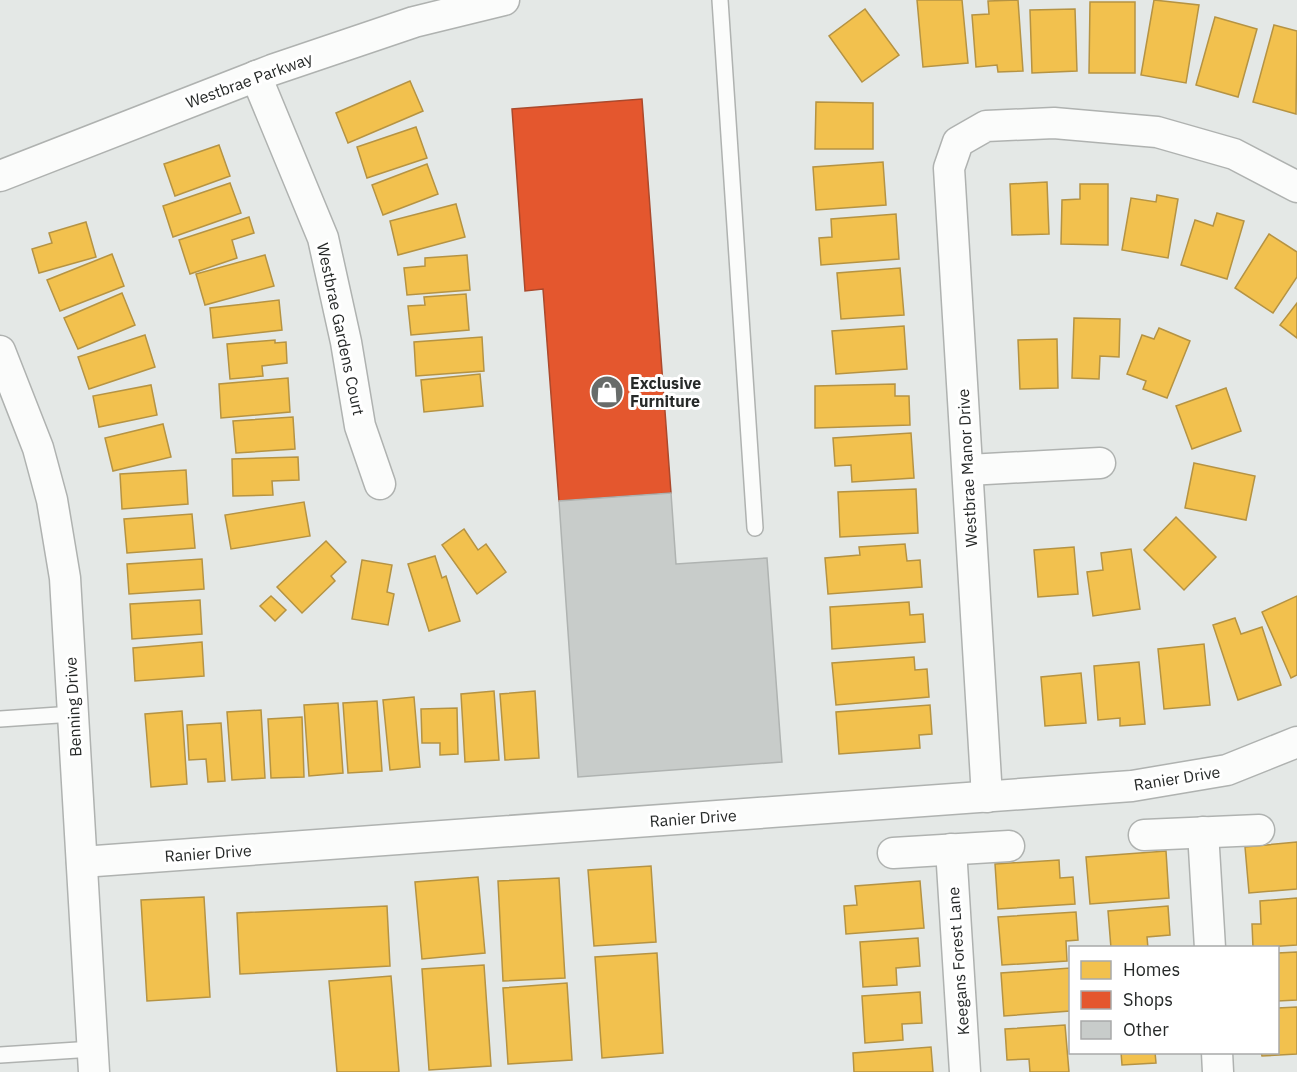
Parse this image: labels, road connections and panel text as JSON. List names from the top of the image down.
{
  "streets": {
    "street": [
      "Westbrae Parkway",
      "Westbrae Gardens Court",
      "Westbrae Manor Drive",
      "Benning Drive",
      "Ranier Drive",
      "Keegans Forest Lane"
    ]
  },
  "crossings": [
    ["Westbrae Parkway", "Westbrae Gardens Court"],
    ["Westbrae Manor Drive", "Ranier Drive"],
    ["Benning Drive", "Ranier Drive"]
  ],
  "places": {
    "shop": ["Exclusive Furniture"]
  },
  "legend": ["Homes", "Shops", "Other"]
}
